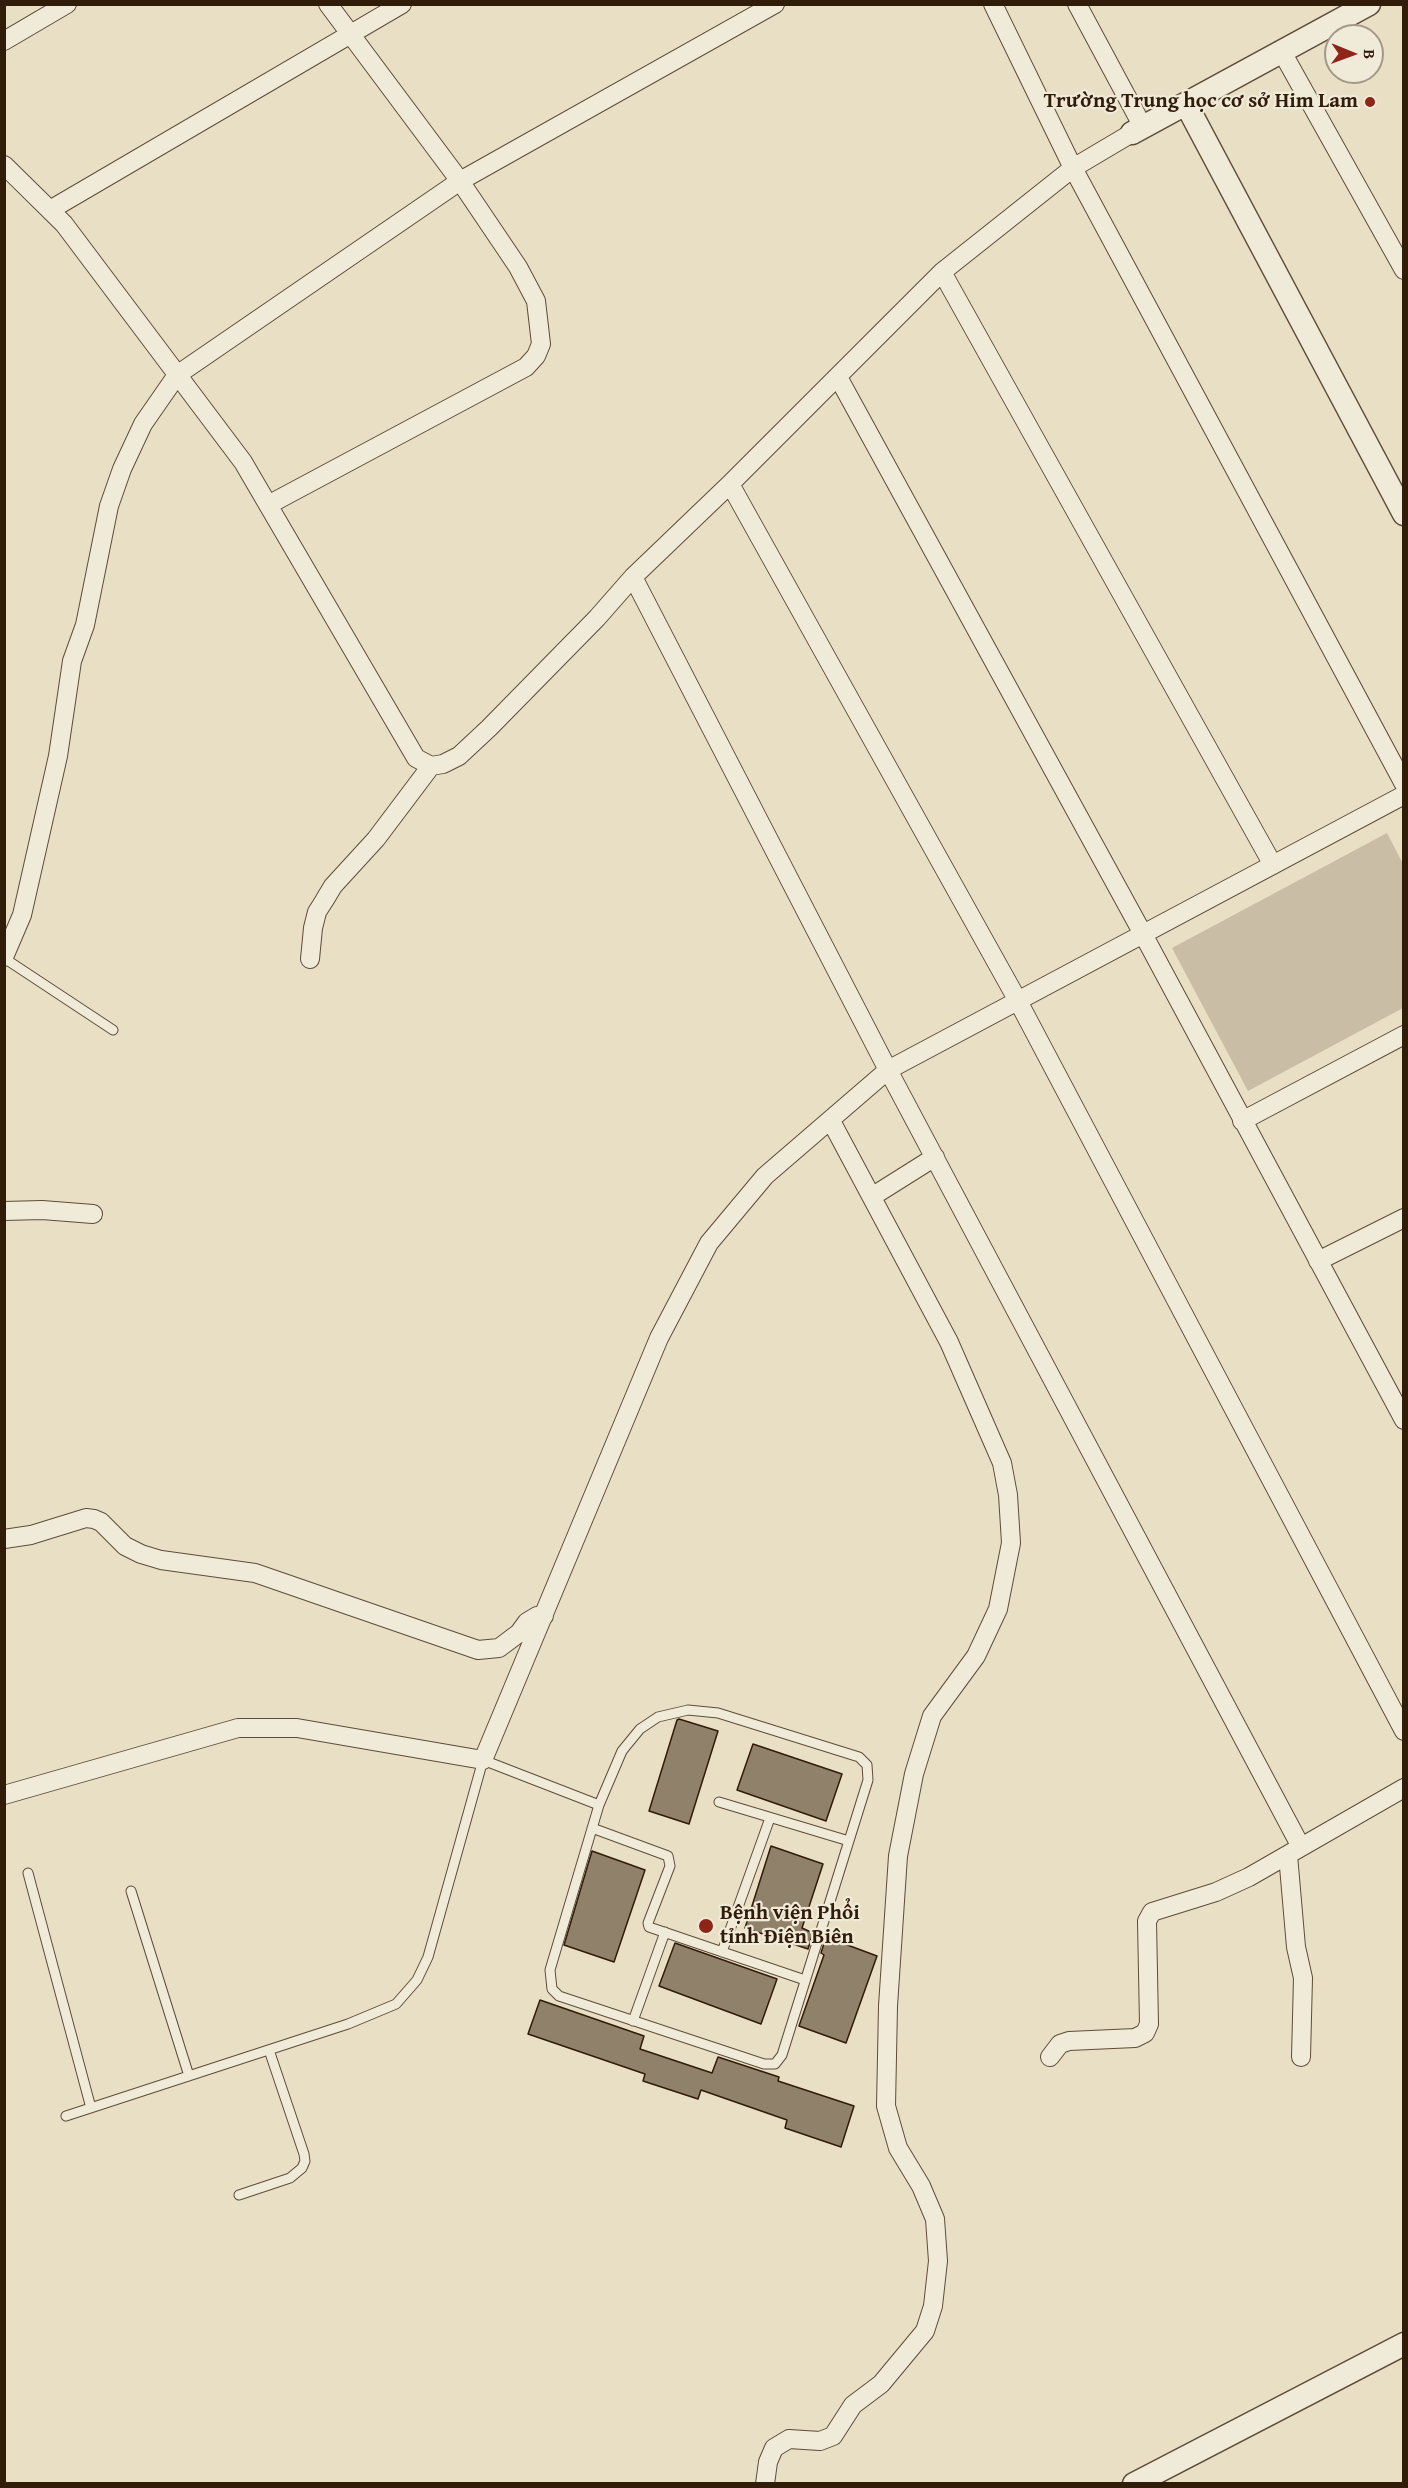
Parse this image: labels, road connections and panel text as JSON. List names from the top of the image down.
{
  "places": ["Trường Trung học cơ sở Him Lam", "Bệnh viện Phổi tỉnh Điện Biên"],
  "north": "right"
}
